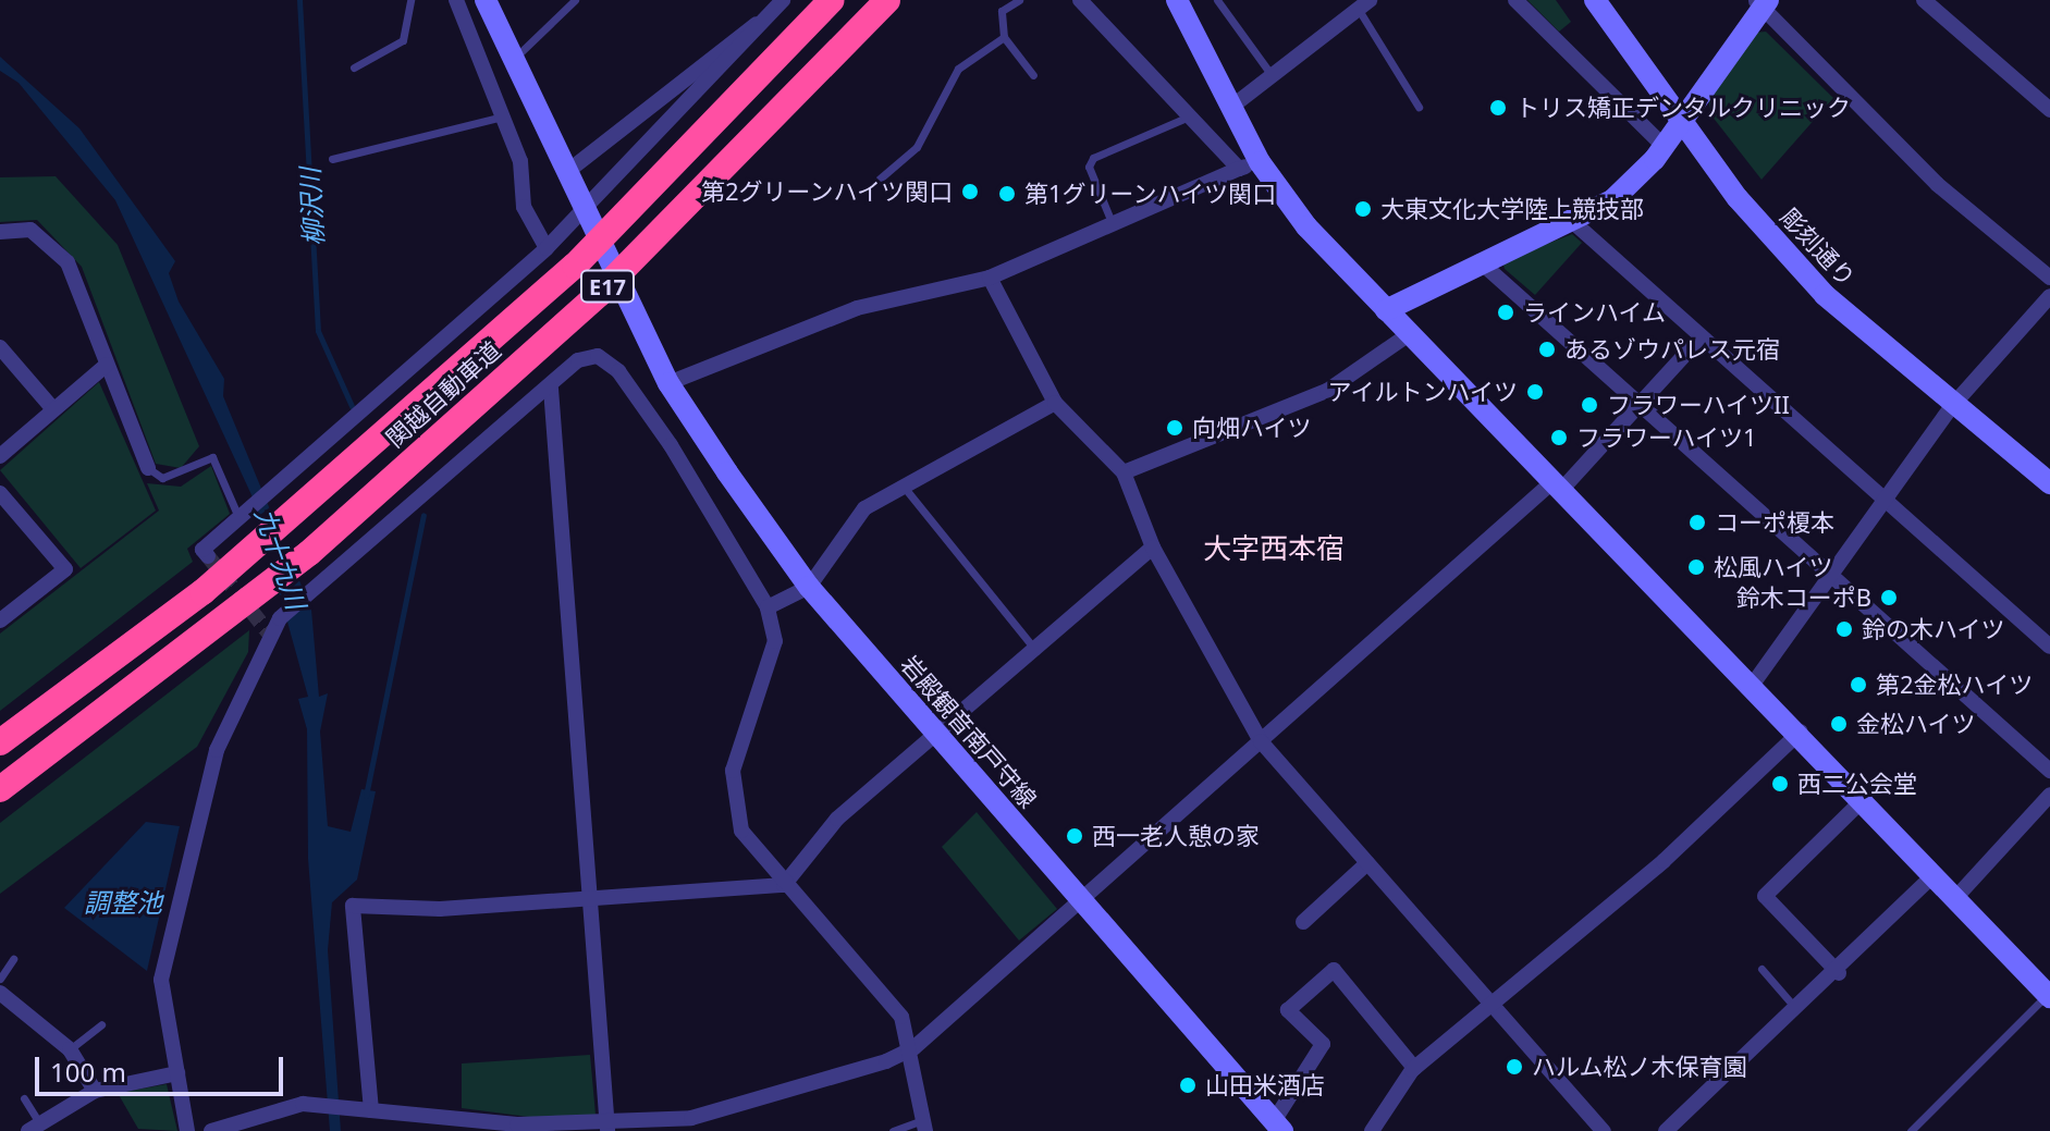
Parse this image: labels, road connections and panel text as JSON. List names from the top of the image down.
{
  "streets": {
    "highway": ["E17", "関越自動車道"],
    "street": ["彫刻通り", "岩殿観音南戸守線"]
  },
  "districts": ["大字西本宿"],
  "water": ["柳沢川", "九十九川", "調整池"],
  "places": [
    "トリス矯正デンタルクリニック",
    "第2グリーンハイツ関口",
    "第1グリーンハイツ関口",
    "大東文化大学陸上競技部",
    "ラインハイム",
    "あるゾウパレス元宿",
    "アイルトンハイツ",
    "フラワーハイツII",
    "向畑ハイツ",
    "フラワーハイツ1",
    "コーポ榎本",
    "松風ハイツ",
    "鈴木コーポB",
    "鈴の木ハイツ",
    "第2金松ハイツ",
    "金松ハイツ",
    "西二公会堂",
    "西一老人憩の家",
    "ハルム松ノ木保育園",
    "山田米酒店"
  ],
  "scale_bar": "100 m"
}
